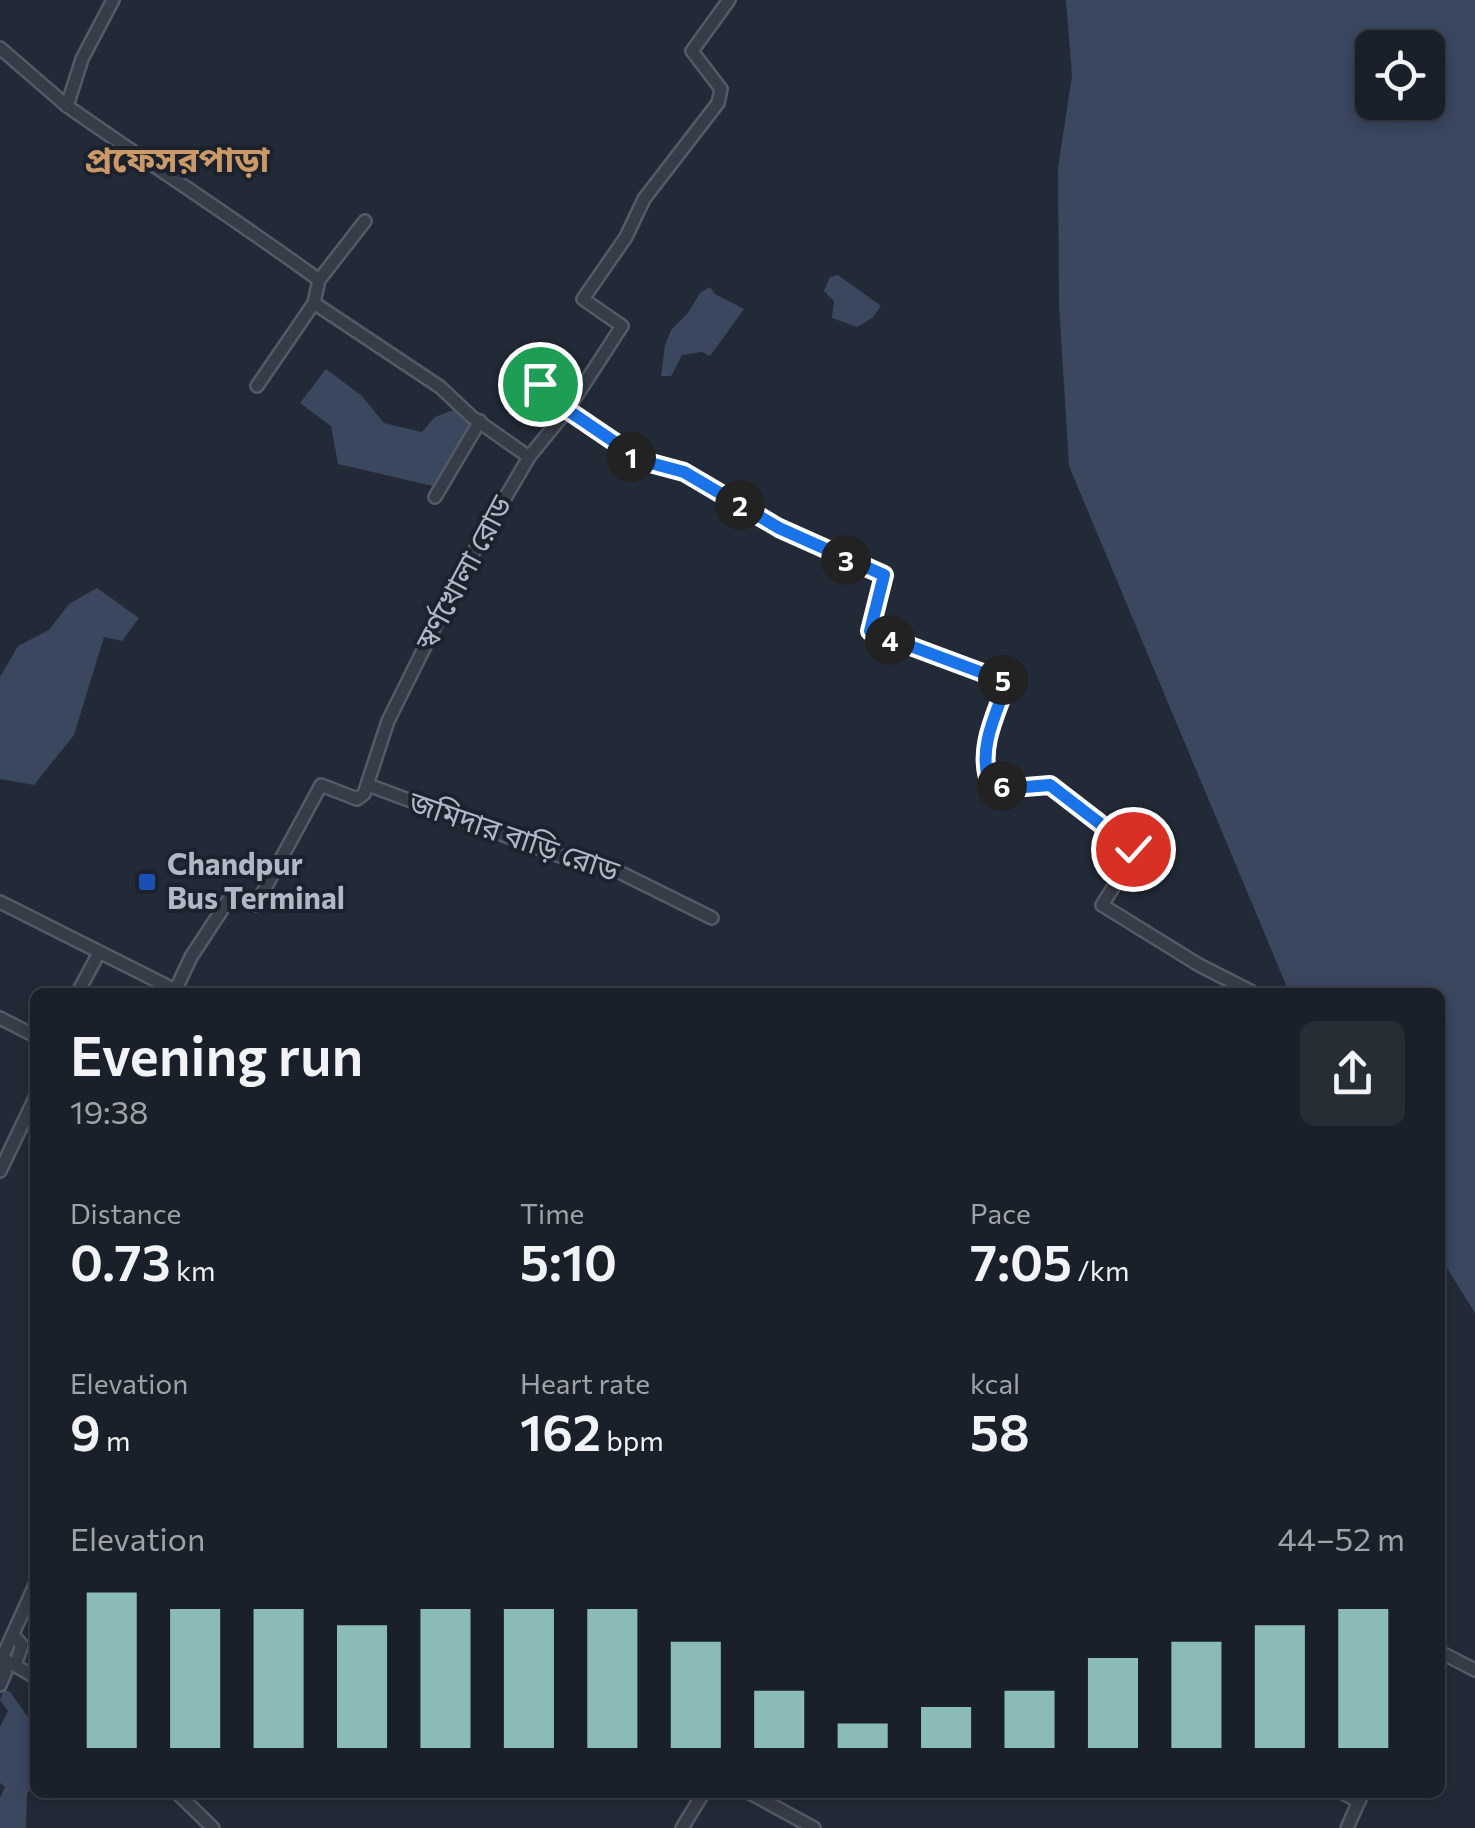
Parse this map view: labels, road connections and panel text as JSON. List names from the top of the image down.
{
  "streets": {
    "street": ["স্বর্ণখোলা রোড", "জমিদার বাড়ি রোড"]
  },
  "crossings": [
    ["স্বর্ণখোলা রোড", "জমিদার বাড়ি রোড"]
  ],
  "districts": ["প্রফেসরপাড়া"],
  "places": {
    "transit": ["Chandpur Bus Terminal"]
  },
  "page": {
    "pins": [
      "1",
      "2",
      "3",
      "4",
      "5",
      "6"
    ],
    "heading": ["Evening run", "19:38"],
    "stats": [
      ["Distance", "0.73 km"],
      ["Time", "5:10"],
      ["Pace", "7:05 /km"],
      ["Elevation", "9 m"],
      ["Heart rate", "162 bpm"],
      ["kcal", "58"]
    ],
    "chart": ["Elevation", "44–52 m"]
  }
}
